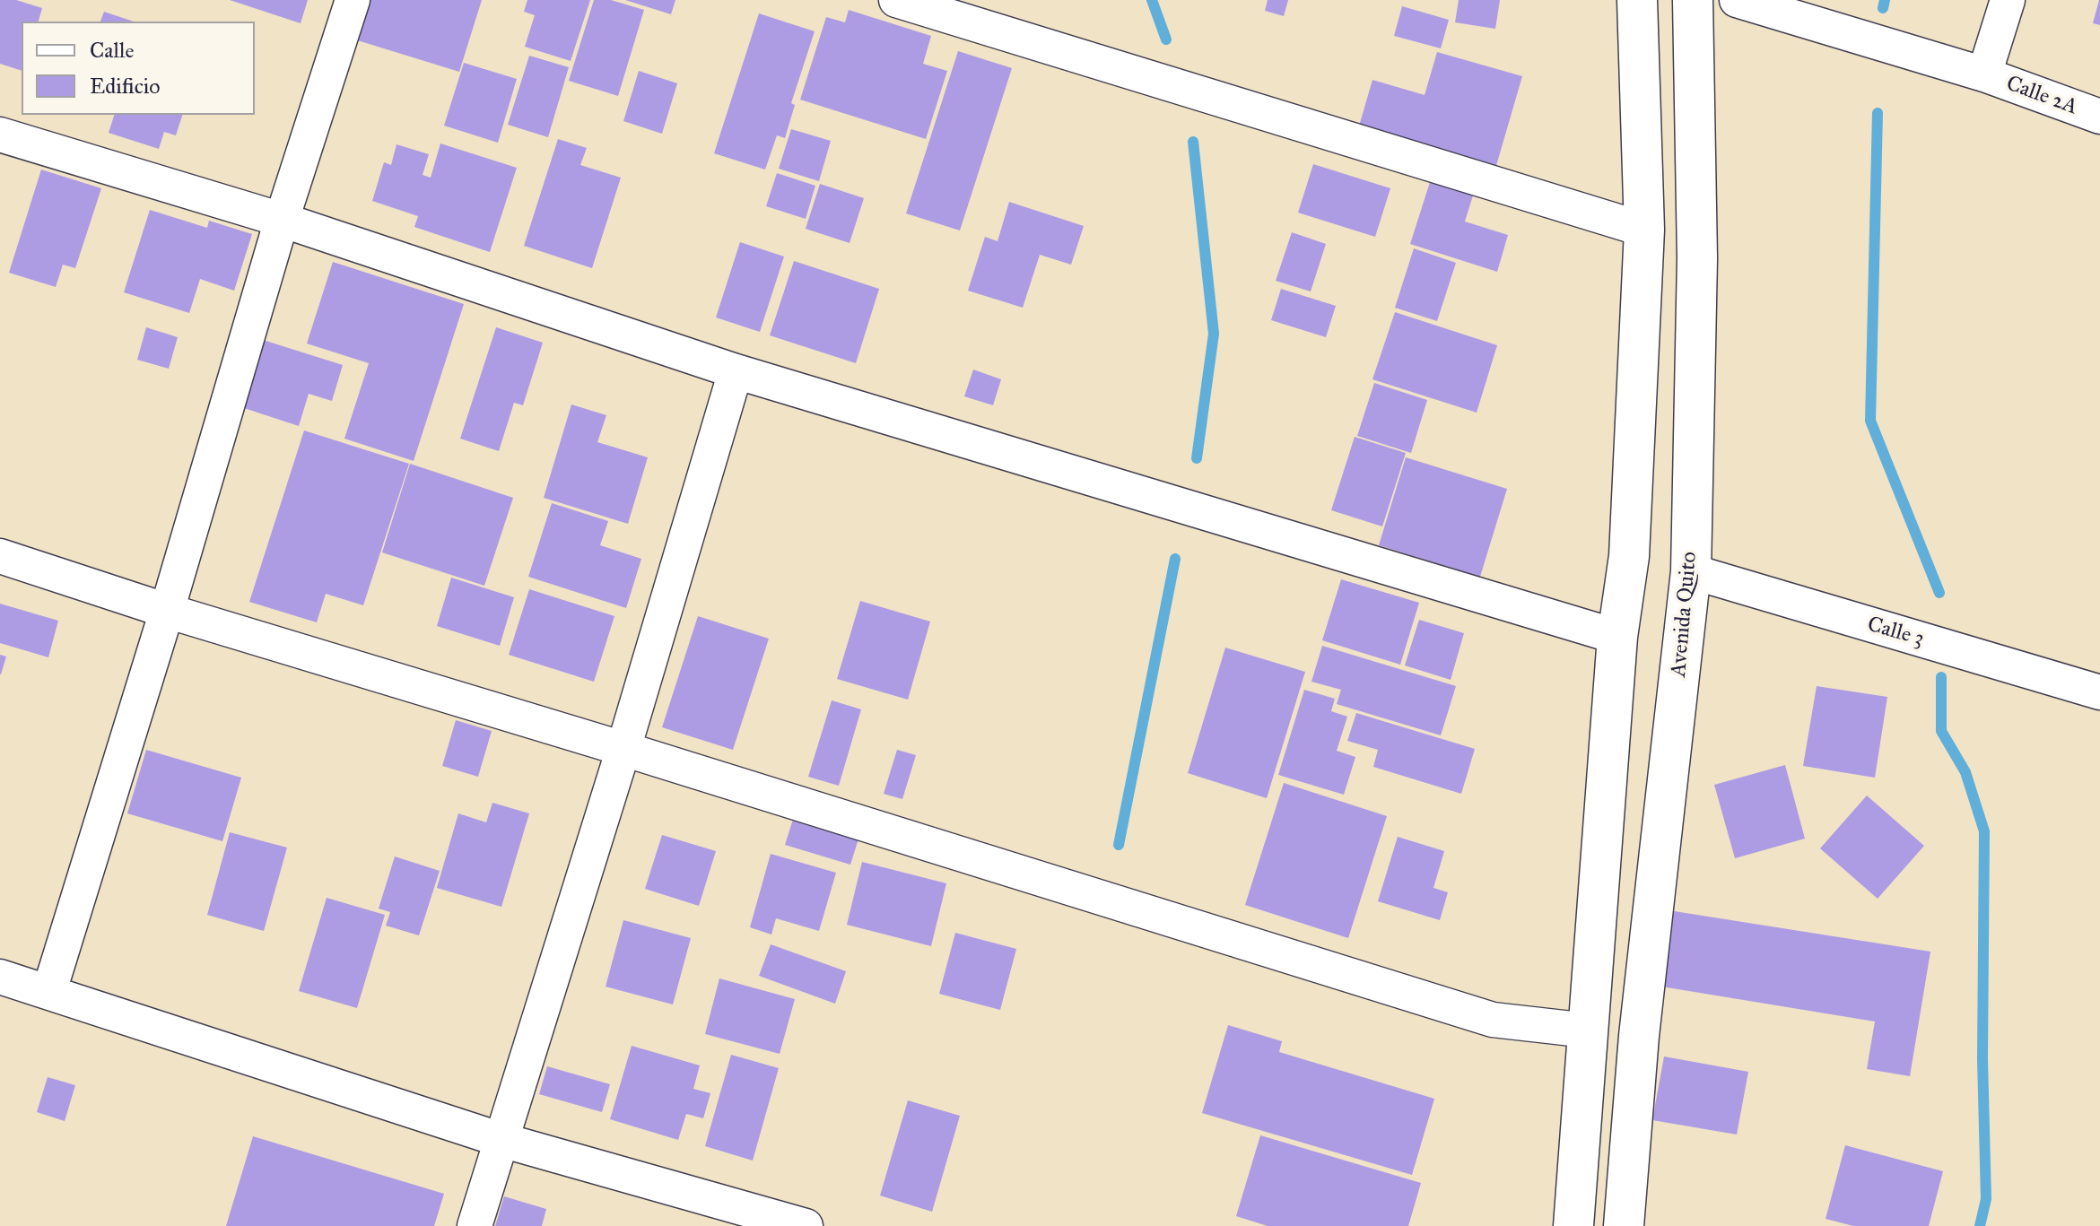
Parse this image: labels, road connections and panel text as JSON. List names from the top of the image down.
{
  "streets": {
    "highway": ["Avenida Quito"],
    "street": ["Calle 2A", "Calle 3"]
  },
  "crossings": [
    ["Avenida Quito", "Calle 3"]
  ],
  "legend": ["Calle", "Edificio"]
}
